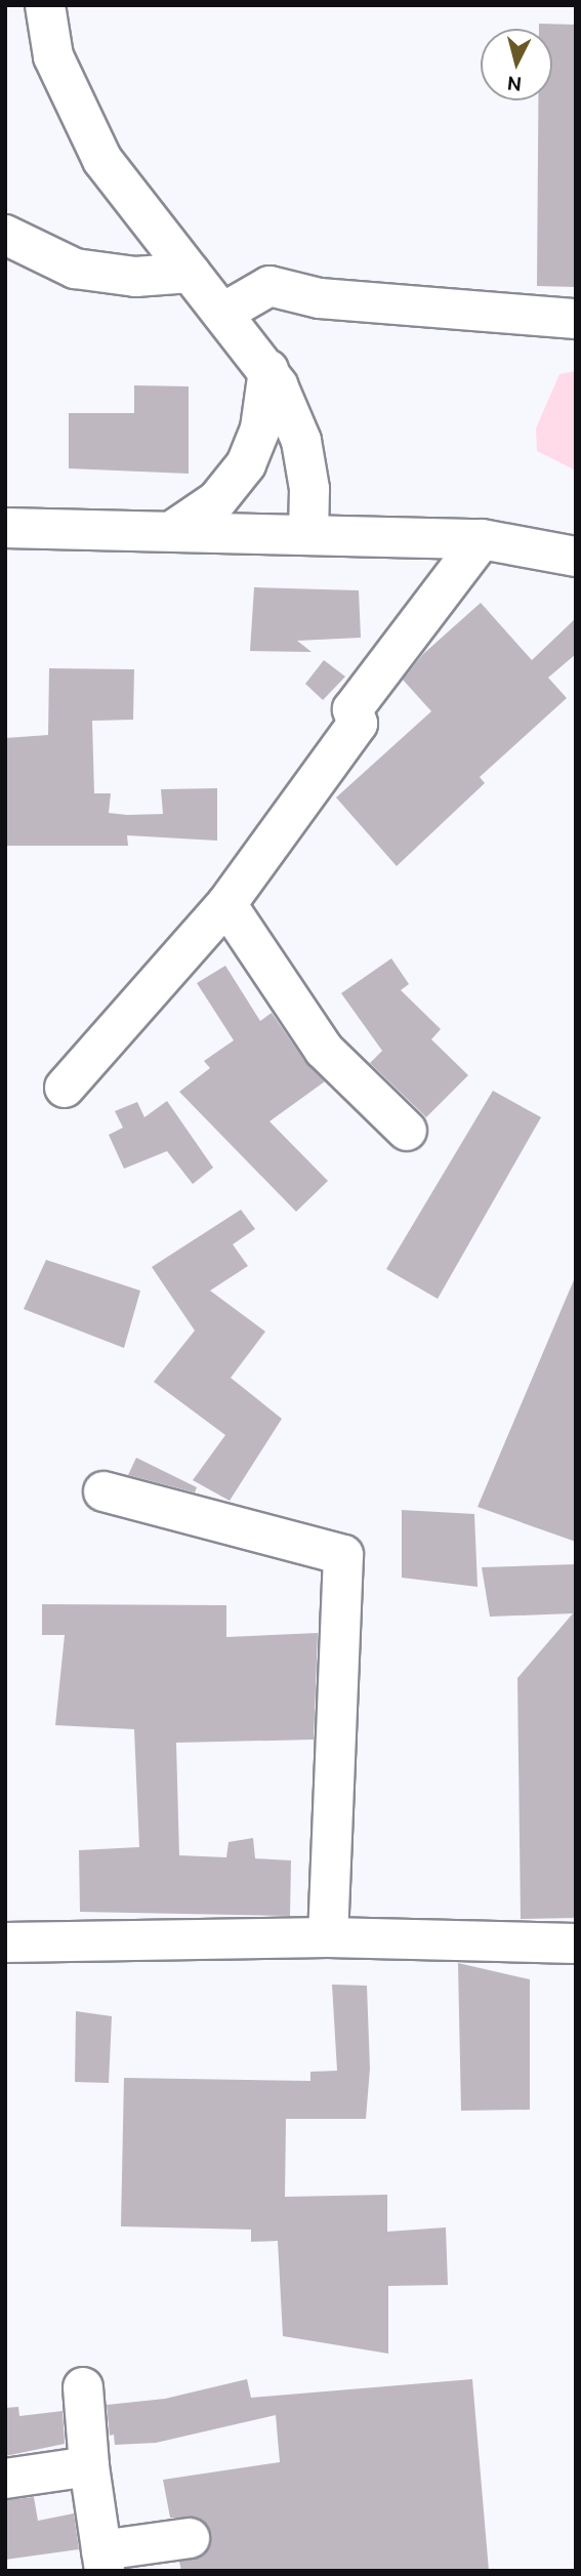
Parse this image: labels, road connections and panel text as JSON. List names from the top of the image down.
{
  "north": "bottom"
}
